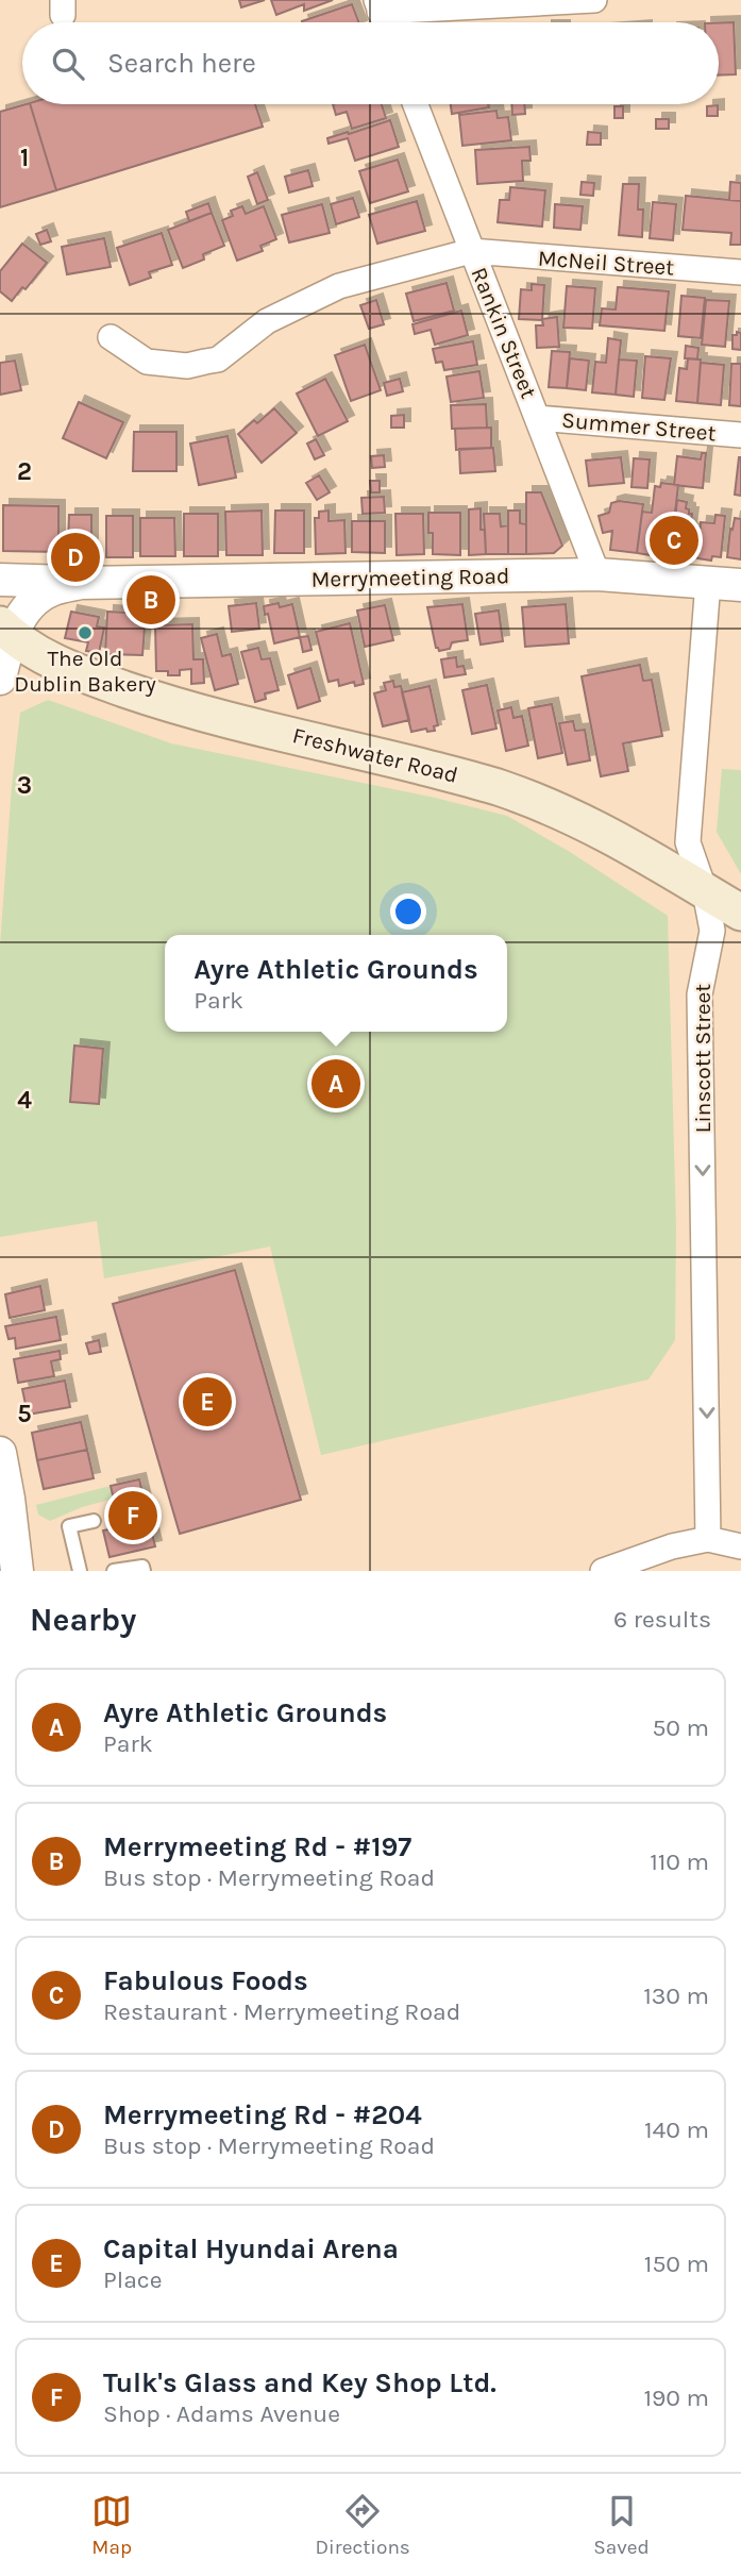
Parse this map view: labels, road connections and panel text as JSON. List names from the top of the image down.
{
  "streets": {
    "main road": ["Freshwater Road"],
    "street": [
      "McNeil Street",
      "Rankin Street",
      "Summer Street",
      "Merrymeeting Road",
      "Linscott Street"
    ]
  },
  "crossings": [
    ["McNeil Street", "Rankin Street"],
    ["Rankin Street", "Summer Street"],
    ["Rankin Street", "Merrymeeting Road"],
    ["Merrymeeting Road", "Freshwater Road"],
    ["Merrymeeting Road", "Linscott Street"],
    ["Freshwater Road", "Linscott Street"]
  ],
  "one_way": ["Linscott Street"],
  "places": ["The Old Dublin Bakery"],
  "page": {
    "search": "Search here",
    "pins": [
      "C",
      "D",
      "B",
      "A",
      "E",
      "F"
    ],
    "popup": ["Ayre Athletic Grounds", "Park"],
    "heading": ["Nearby", "6 results"],
    "list": [
      {
        "mark": "A",
        "name": "Ayre Athletic Grounds",
        "note": "Park",
        "value": "50 m"
      },
      {
        "mark": "B",
        "name": "Merrymeeting Rd - #197",
        "note": "Bus stop · Merrymeeting Road",
        "value": "110 m"
      },
      {
        "mark": "C",
        "name": "Fabulous Foods",
        "note": "Restaurant · Merrymeeting Road",
        "value": "130 m"
      },
      {
        "mark": "D",
        "name": "Merrymeeting Rd - #204",
        "note": "Bus stop · Merrymeeting Road",
        "value": "140 m"
      },
      {
        "mark": "E",
        "name": "Capital Hyundai Arena",
        "note": "Place",
        "value": "150 m"
      },
      {
        "mark": "F",
        "name": "Tulk's Glass and Key Shop Ltd.",
        "note": "Shop · Adams Avenue",
        "value": "190 m"
      }
    ],
    "nav": ["Map", "Directions", "Saved"]
  },
  "grid": {
    "rows": [
      "1",
      "2",
      "3",
      "4",
      "5"
    ]
  }
}
